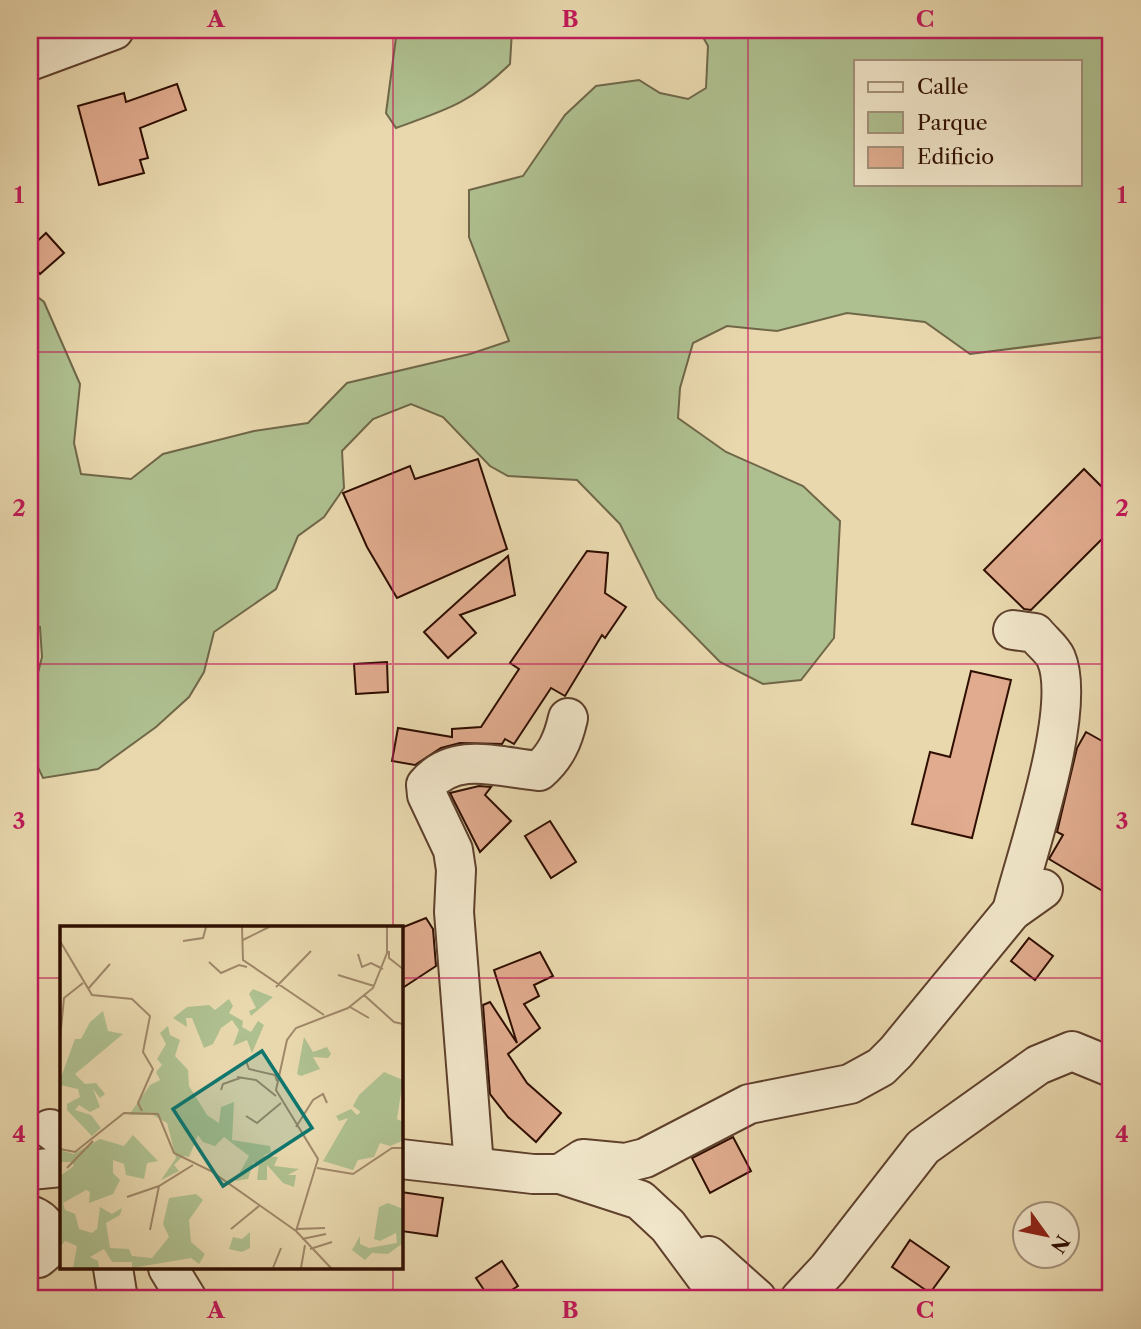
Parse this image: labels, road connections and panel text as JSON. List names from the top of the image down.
{
  "legend": ["Calle", "Parque", "Edificio"],
  "north": "bottom right",
  "grid": {
    "columns": ["A", "B", "C"],
    "rows": [
      "1",
      "2",
      "3",
      "4"
    ]
  }
}
